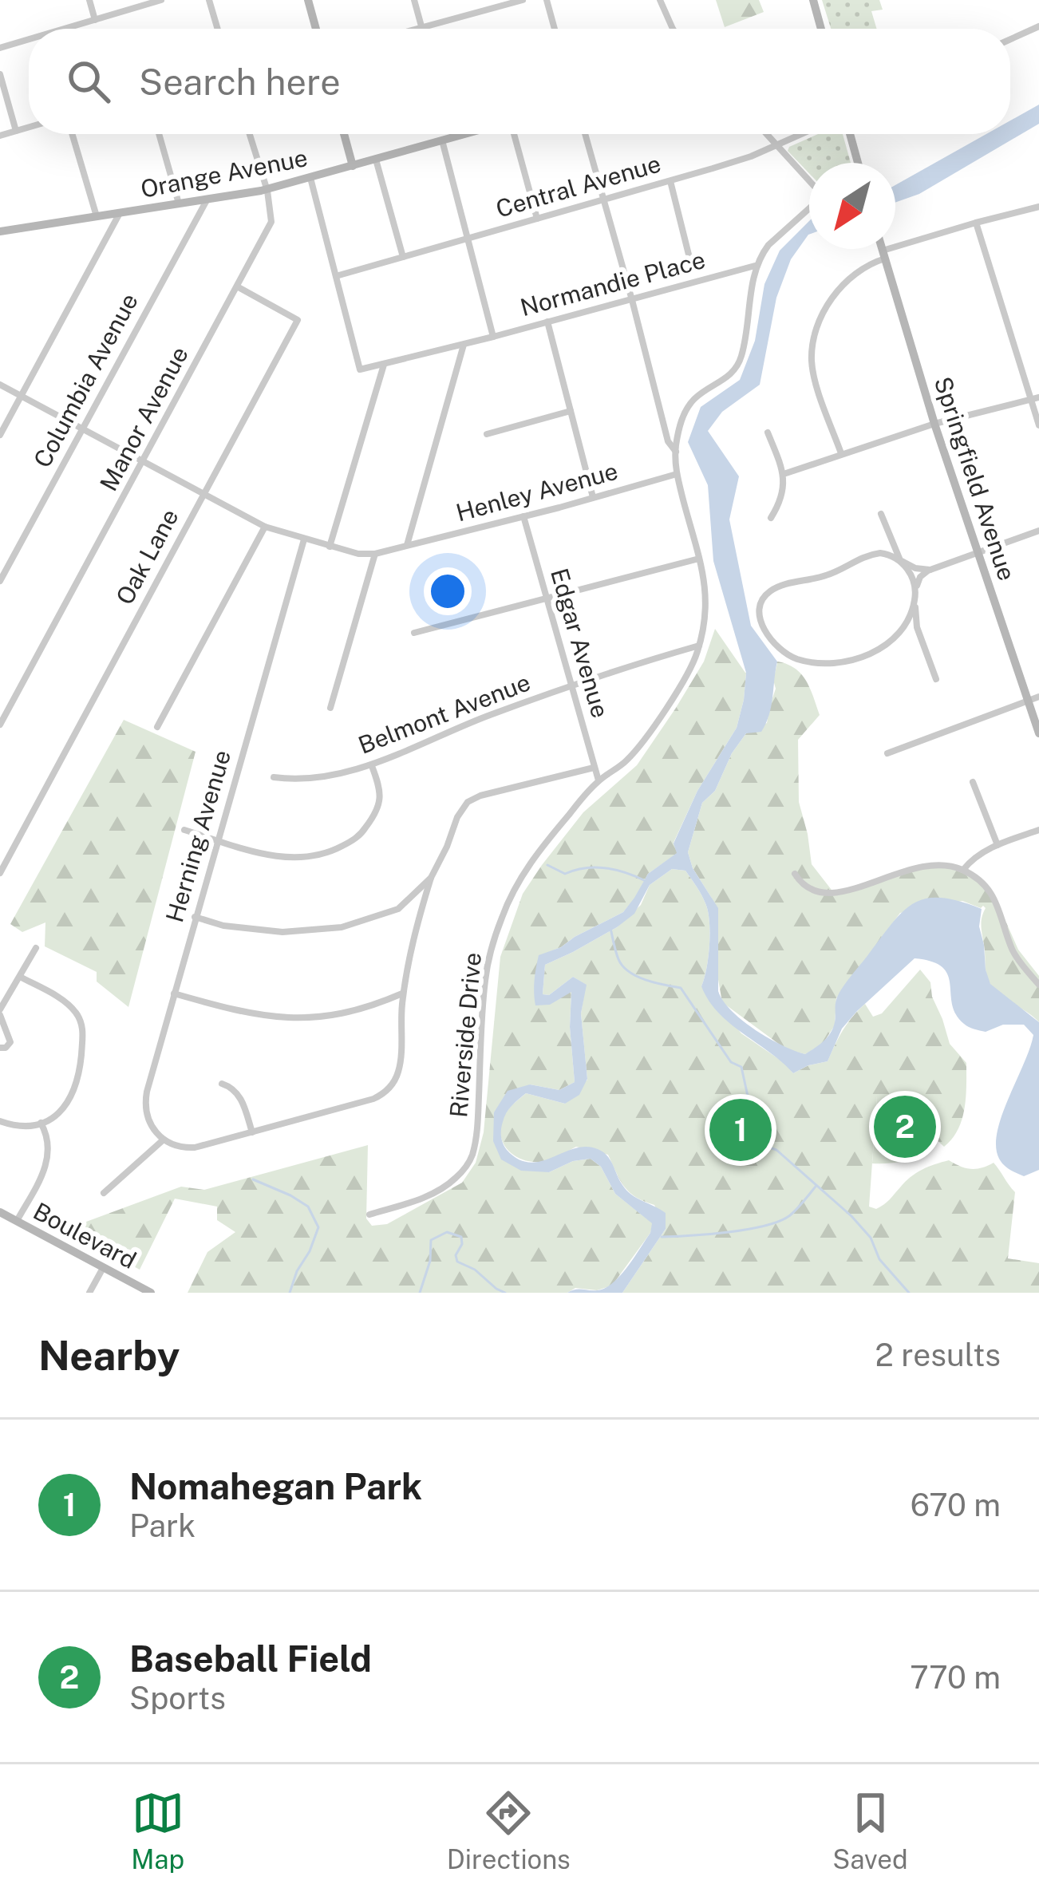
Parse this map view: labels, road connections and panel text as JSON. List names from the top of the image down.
{
  "streets": {
    "street": [
      "Orange Avenue",
      "Central Avenue",
      "Normandie Place",
      "Columbia Avenue",
      "Manor Avenue",
      "Springfield Avenue",
      "Henley Avenue",
      "Oak Lane",
      "Edgar Avenue",
      "Belmont Avenue",
      "Herning Avenue",
      "Riverside Drive",
      "Boulevard"
    ]
  },
  "crossings": [
    ["Orange Avenue", "Columbia Avenue"],
    ["Orange Avenue", "Manor Avenue"],
    ["Normandie Place", "Riverside Drive"],
    ["Manor Avenue", "Oak Lane"],
    ["Henley Avenue", "Edgar Avenue"],
    ["Henley Avenue", "Riverside Drive"],
    ["Edgar Avenue", "Belmont Avenue"],
    ["Edgar Avenue", "Riverside Drive"],
    ["Belmont Avenue", "Riverside Drive"]
  ],
  "north": "bottom left",
  "page": {
    "search": "Search here",
    "pins": ["2", "1"],
    "heading": ["Nearby", "2 results"],
    "list": [
      {
        "mark": "1",
        "name": "Nomahegan Park",
        "note": "Park",
        "value": "670 m"
      },
      {
        "mark": "2",
        "name": "Baseball Field",
        "note": "Sports",
        "value": "770 m"
      }
    ],
    "nav": ["Map", "Directions", "Saved"]
  }
}
